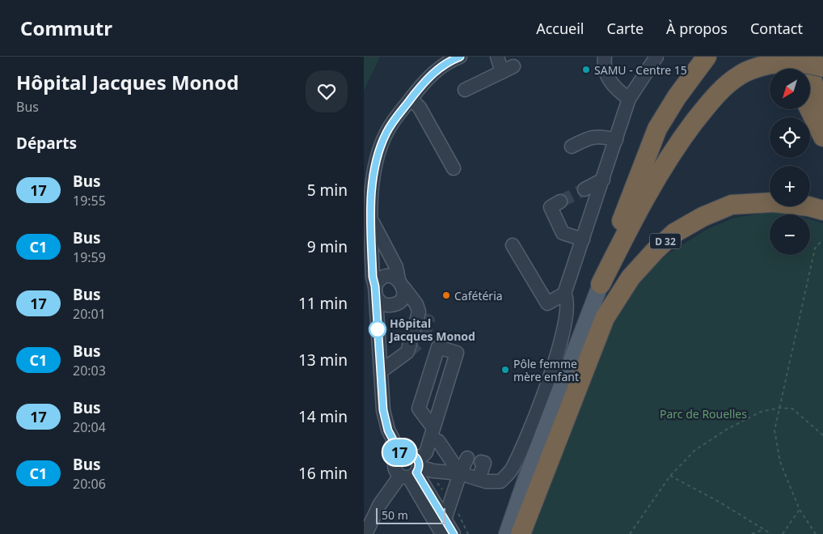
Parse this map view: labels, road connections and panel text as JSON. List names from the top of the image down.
{
  "streets": {
    "highway": ["D 32"]
  },
  "parks": ["Parc de Rouelles"],
  "places": [
    "SAMU - Centre 15",
    "Cafétéria",
    "Hôpital Jacques Monod",
    "Pôle femme mère enfant"
  ],
  "lines": ["bus line 17"],
  "scale_bar": "50 m",
  "north": "bottom left",
  "page": {
    "header": "Commutr",
    "nav": [
      "Accueil",
      "Carte",
      "À propos",
      "Contact"
    ],
    "heading": [
      ["Hôpital Jacques Monod", "Bus"],
      "Départs"
    ],
    "on_map": "17",
    "map_buttons": ["+", "−"],
    "list": [
      {
        "mark": "17",
        "name": "Bus",
        "note": "19:55",
        "value": "5 min"
      },
      {
        "mark": "C1",
        "name": "Bus",
        "note": "19:59",
        "value": "9 min"
      },
      {
        "mark": "17",
        "name": "Bus",
        "note": "20:01",
        "value": "11 min"
      },
      {
        "mark": "C1",
        "name": "Bus",
        "note": "20:03",
        "value": "13 min"
      },
      {
        "mark": "17",
        "name": "Bus",
        "note": "20:04",
        "value": "14 min"
      },
      {
        "mark": "C1",
        "name": "Bus",
        "note": "20:06",
        "value": "16 min"
      }
    ],
    "scale": "50 m"
  }
}
